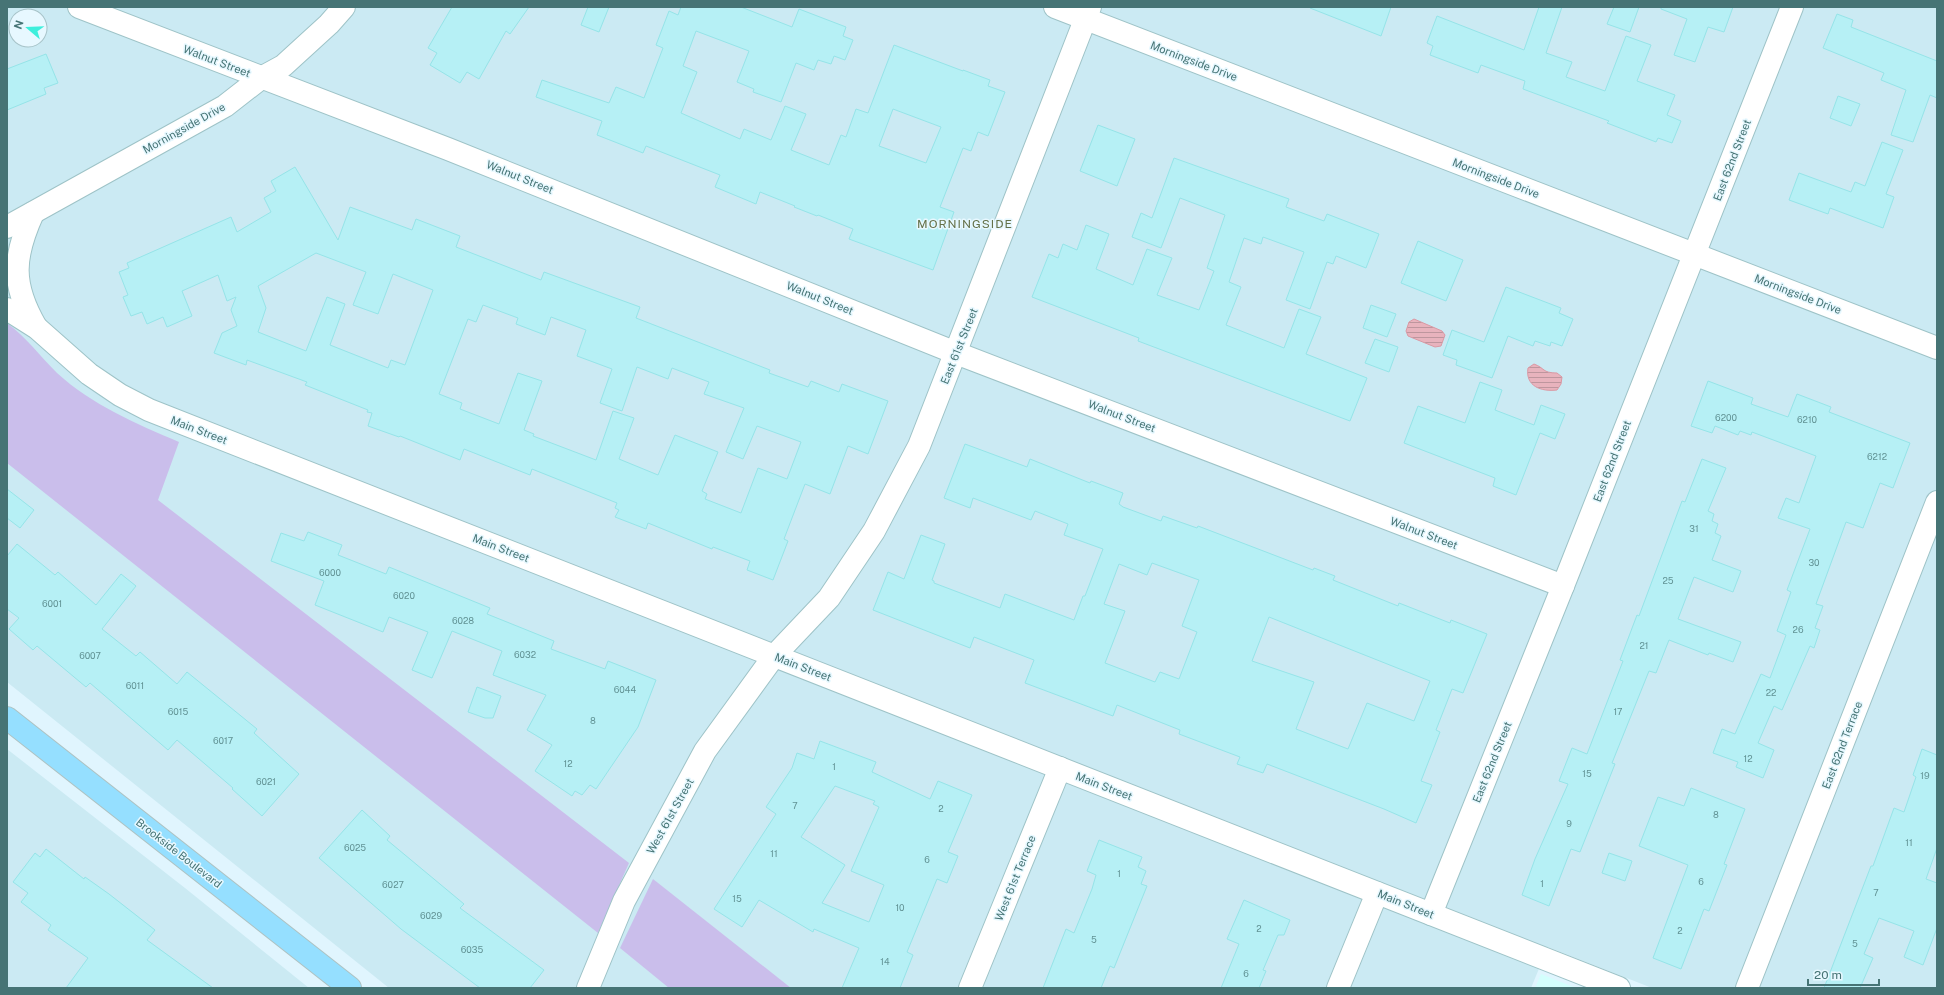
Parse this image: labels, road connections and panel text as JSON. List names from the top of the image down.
{
  "streets": {
    "main road": ["Brookside Boulevard"],
    "street": [
      "Walnut Street",
      "Morningside Drive",
      "East 62nd Street",
      "East 61st Street",
      "Main Street",
      "East 62nd Terrace",
      "West 61st Street",
      "West 61st Terrace"
    ]
  },
  "crossings": [
    ["Walnut Street", "Morningside Drive"],
    ["Walnut Street", "East 62nd Street"],
    ["Walnut Street", "East 61st Street"],
    ["Morningside Drive", "East 62nd Street"],
    ["Morningside Drive", "East 61st Street"],
    ["East 62nd Street", "Main Street"],
    ["East 61st Street", "Main Street"],
    ["East 61st Street", "West 61st Street"],
    ["Main Street", "West 61st Street"],
    ["Main Street", "West 61st Terrace"]
  ],
  "districts": ["MORNINGSIDE"],
  "house_numbers": [
    "6200",
    "6210",
    "6212",
    "31",
    "30",
    "6000",
    "25",
    "6020",
    "6001",
    "6028",
    "26",
    "21",
    "6032",
    "6007",
    "6011",
    "6044",
    "22",
    "6015",
    "17",
    "8",
    "6017",
    "12",
    "12",
    "1",
    "15",
    "19",
    "6021",
    "7",
    "2",
    "8",
    "9",
    "11",
    "6025",
    "11",
    "6",
    "1",
    "6",
    "1",
    "6027",
    "7",
    "15",
    "10",
    "6029",
    "2",
    "2",
    "5",
    "5",
    "6035",
    "14",
    "6"
  ],
  "scale_bar": "20 m",
  "north": "left"
}
